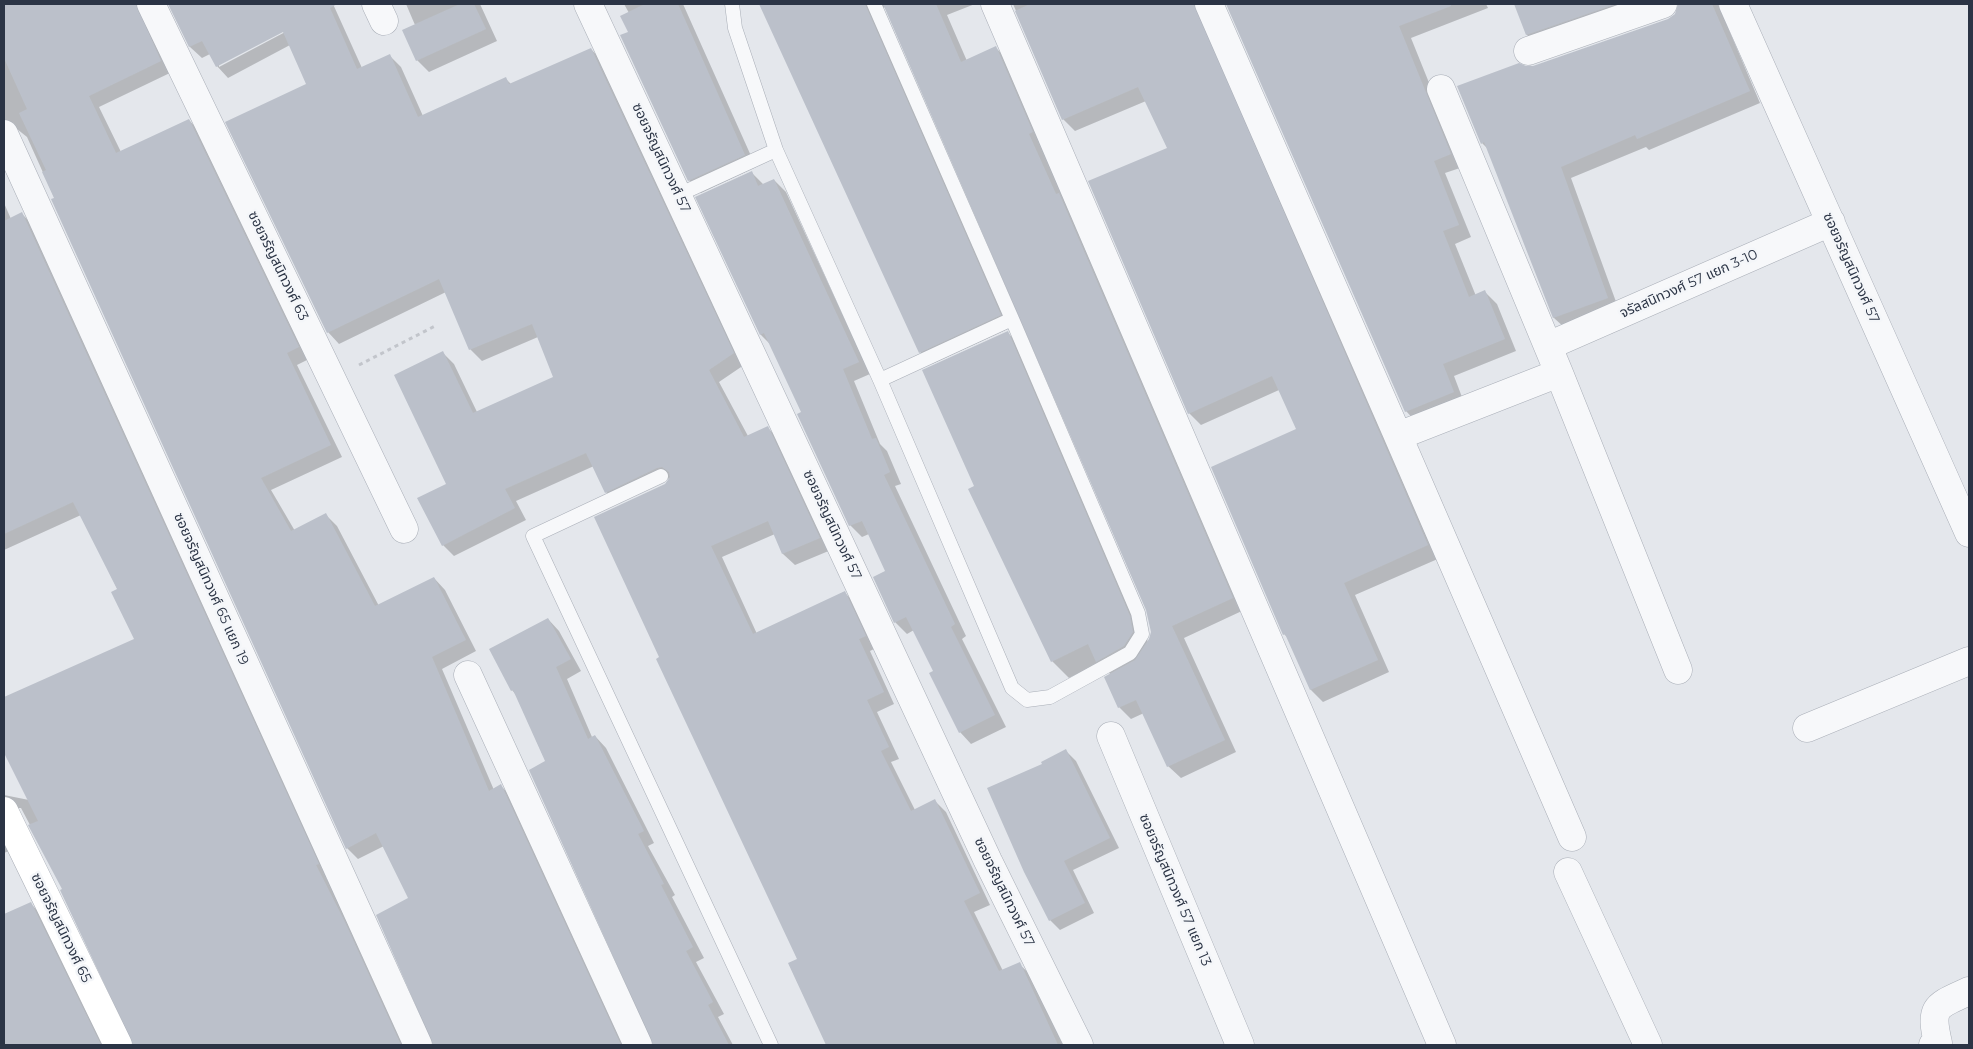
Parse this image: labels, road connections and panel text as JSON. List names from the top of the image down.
{
  "streets": {
    "street": [
      "ซอยจรัญสนิทวงศ์ 57",
      "ซอยจรัญสนิทวงศ์ 63",
      "จรัลสนิทวงศ์ 57 แยก 3-10",
      "ซอยจรัญสนิทวงศ์ 65 แยก 19",
      "ซอยจรัญสนิทวงศ์ 57 แยก 13",
      "ซอยจรัญสนิทวงศ์ 65"
    ]
  },
  "crossings": [
    ["ซอยจรัญสนิทวงศ์ 57", "จรัลสนิทวงศ์ 57 แยก 3-10"]
  ]
}
